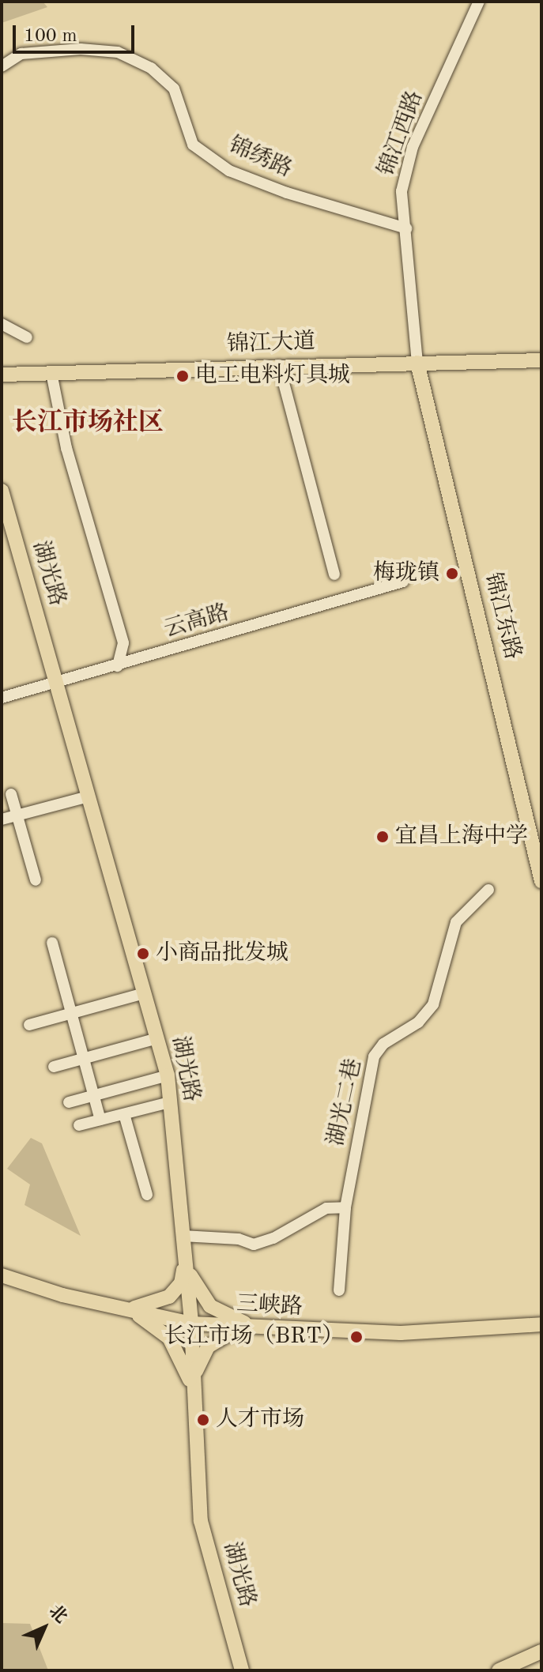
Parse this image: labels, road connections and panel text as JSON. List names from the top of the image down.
{
  "streets": {
    "main road": [
      "锦江大道",
      "湖光路",
      "锦江东路",
      "三峡路"
    ],
    "street": [
      "锦江西路",
      "锦绣路",
      "云高路",
      "湖光二巷"
    ]
  },
  "crossings": [
    ["锦江西路", "锦绣路"],
    ["锦江西路", "锦江大道"],
    ["锦江西路", "锦江东路"],
    ["锦江大道", "锦江东路"],
    ["湖光路", "云高路"],
    ["湖光路", "三峡路"]
  ],
  "districts": ["长江市场社区"],
  "places": [
    "电工电料灯具城",
    "梅珑镇",
    "宜昌上海中学",
    "小商品批发城",
    "长江市场（BRT）",
    "人才市场"
  ],
  "scale_bar": "100 m",
  "north": "top right"
}
